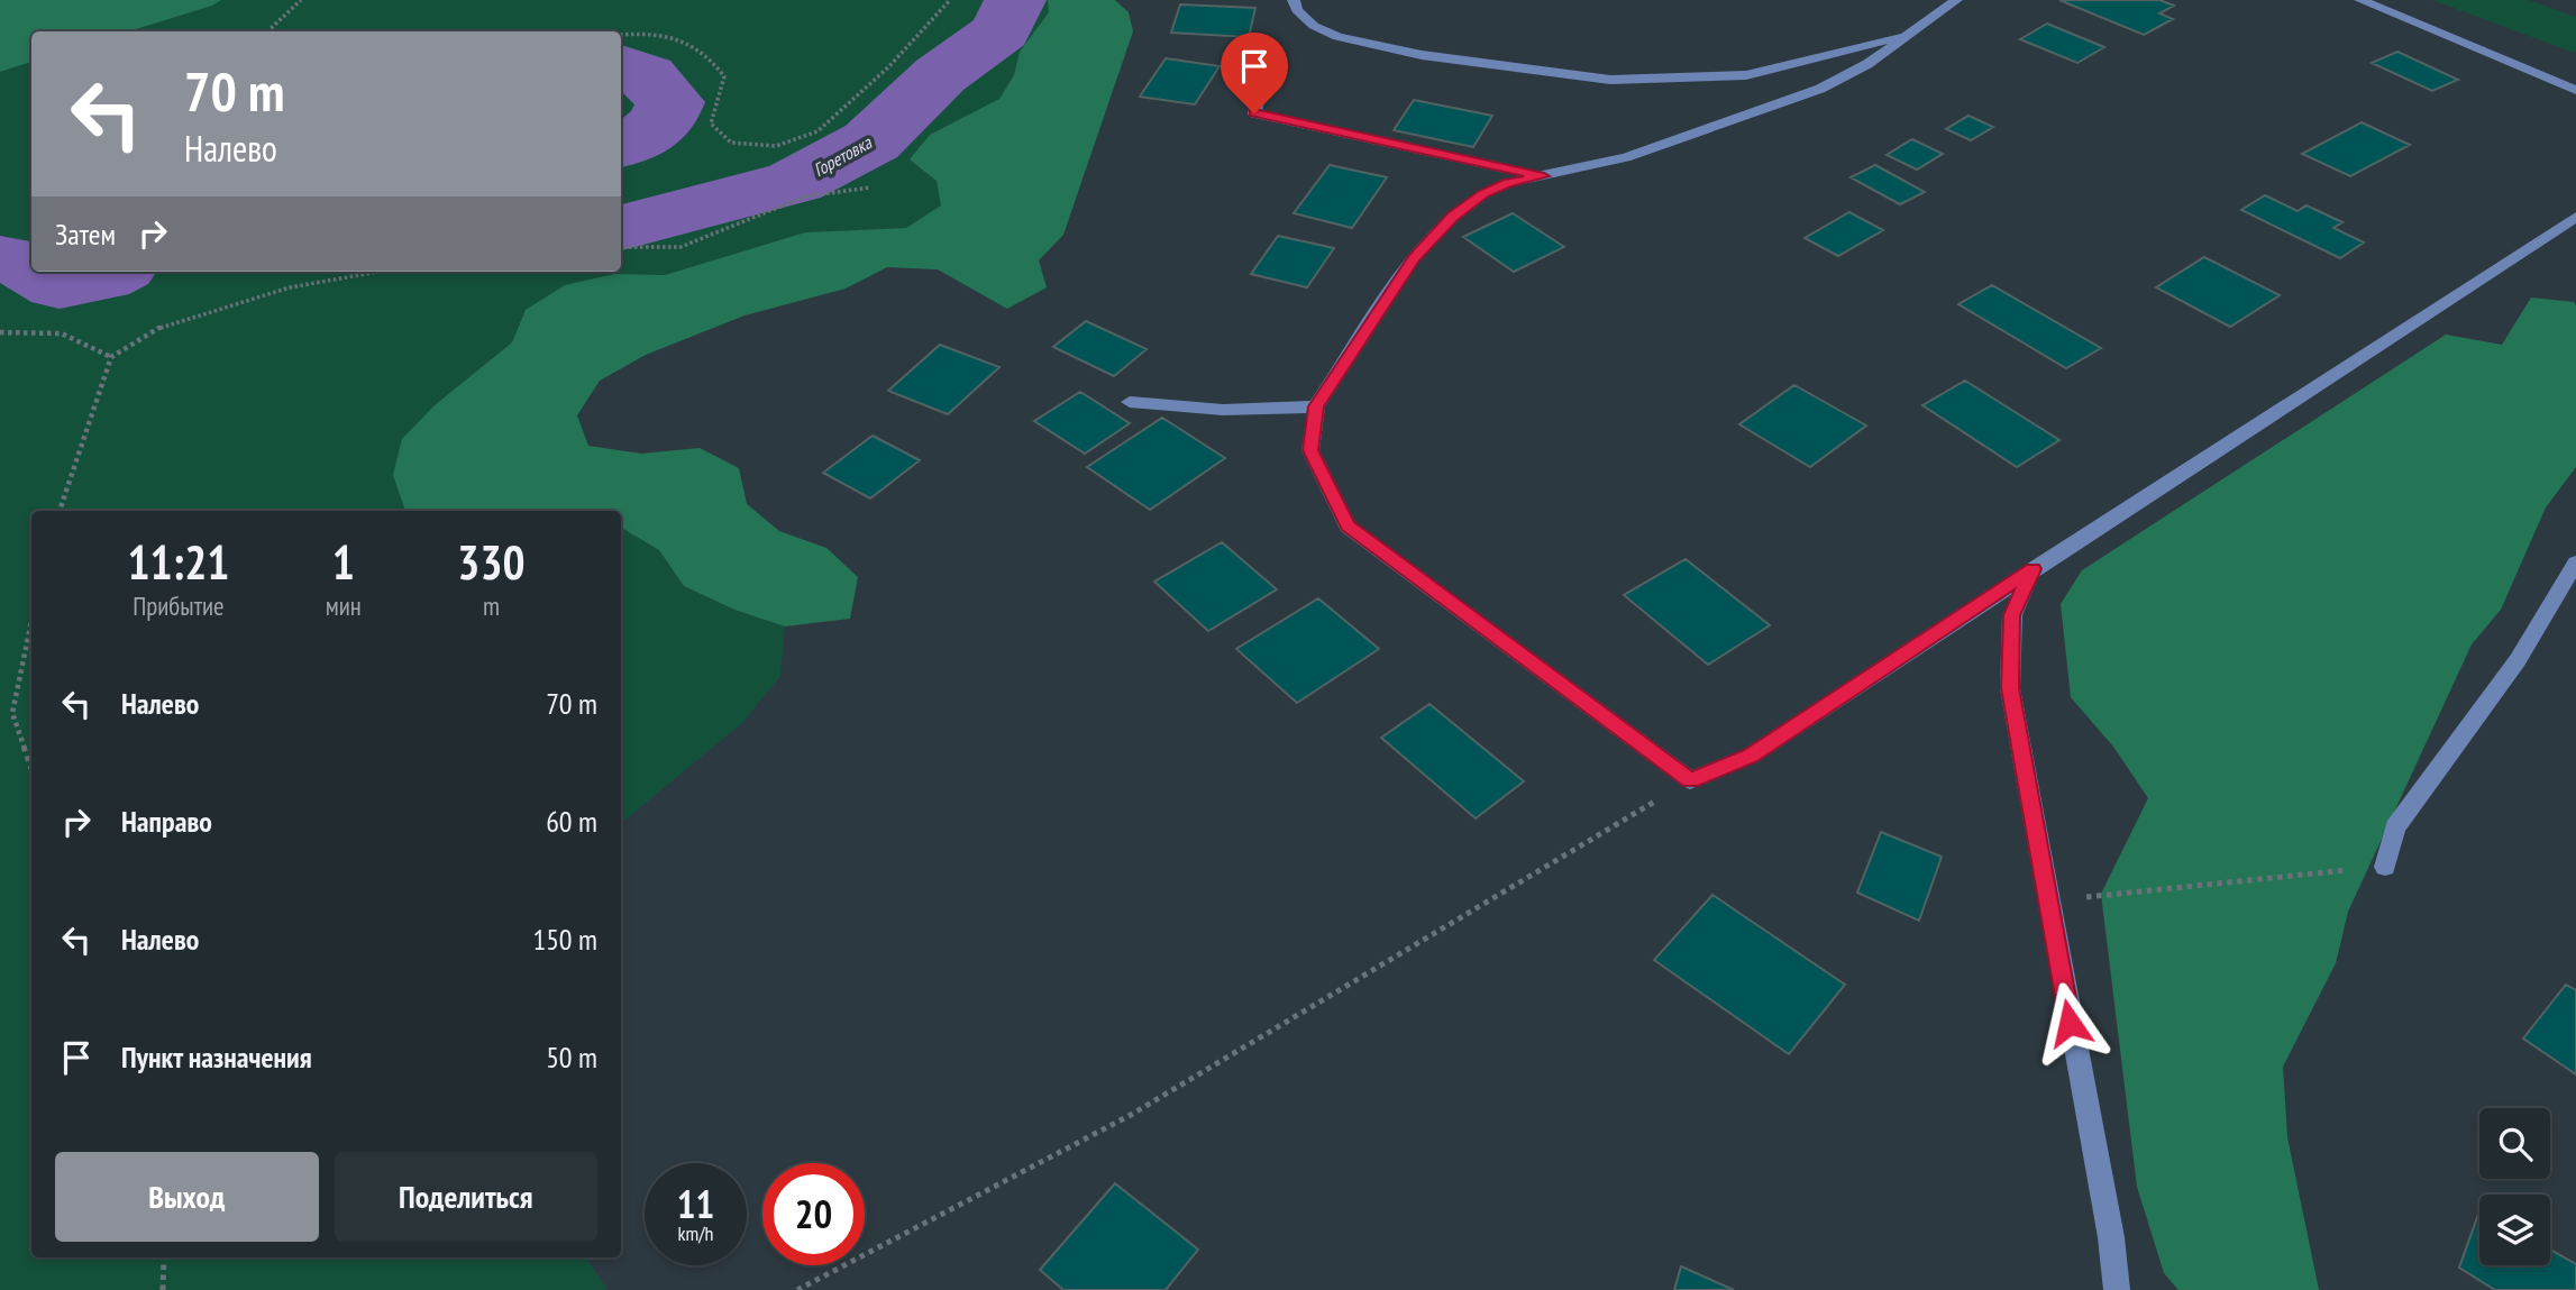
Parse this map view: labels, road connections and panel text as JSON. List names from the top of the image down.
{
  "water": ["Горетовка"],
  "page": {
    "turn": ["70 m", "Налево"],
    "then": "Затем",
    "eta": [
      "11:21",
      "Прибытие",
      "1",
      "мин",
      "330",
      "m"
    ],
    "list": [
      {
        "name": "Налево",
        "value": "70 m"
      },
      {
        "name": "Направо",
        "value": "60 m"
      },
      {
        "name": "Налево",
        "value": "150 m"
      },
      {
        "name": "Пункт назначения",
        "value": "50 m"
      }
    ],
    "buttons": ["Выход", "Поделиться"],
    "speed": "11 km/h",
    "limit": "20"
  }
}
